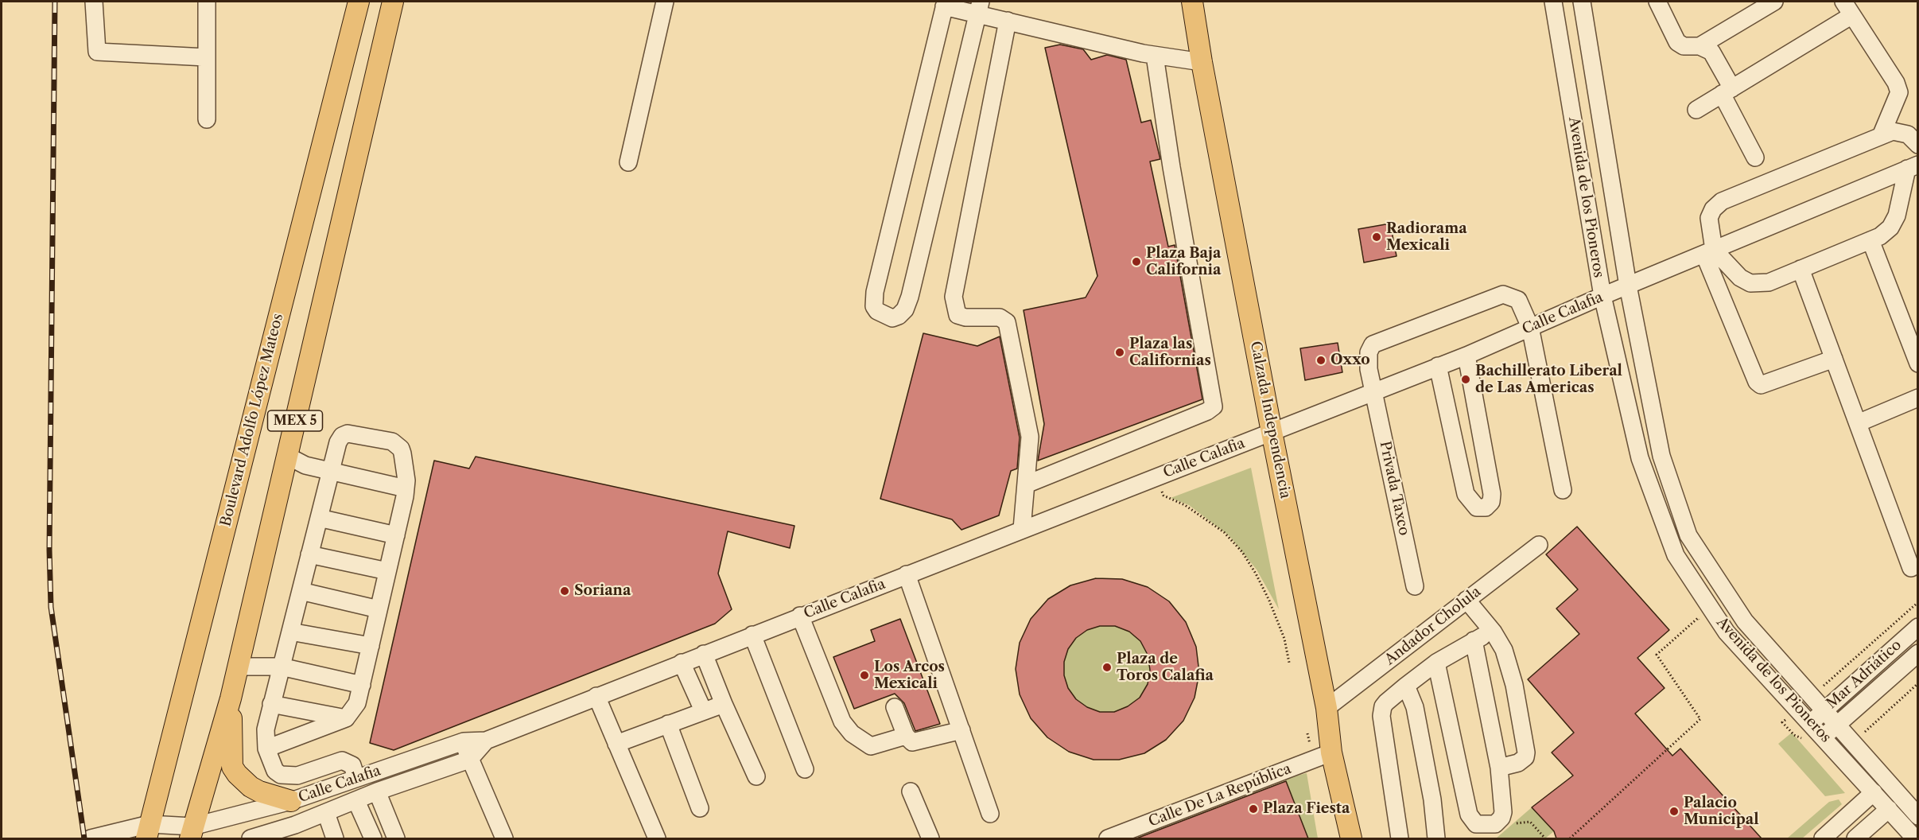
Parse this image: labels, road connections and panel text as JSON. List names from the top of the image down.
{
  "streets": {
    "main road": ["Boulevard Adolfo López Mateos", "Calzada Independencia", "MEX 5"],
    "street": [
      "Avenida de los Pioneros",
      "Calle Calafia",
      "Privada Taxco",
      "Andador Cholula",
      "Mar Adriático",
      "Calle De La República"
    ]
  },
  "crossings": [
    ["Avenida de los Pioneros", "Calle Calafia"],
    ["Avenida de los Pioneros", "Mar Adriático"],
    ["Calle Calafia", "Boulevard Adolfo López Mateos"],
    ["Calle Calafia", "Calzada Independencia"],
    ["Calle Calafia", "MEX 5"],
    ["Calle Calafia", "Privada Taxco"],
    ["Calzada Independencia", "Andador Cholula"],
    ["Calzada Independencia", "Calle De La República"]
  ],
  "places": [
    "Radiorama Mexicali",
    "Plaza Baja California",
    "Plaza las Californias",
    "Oxxo",
    "Bachillerato Liberal de Las Americas",
    "Soriana",
    "Plaza de Toros Calafia",
    "Los Arcos Mexicali",
    "Plaza Fiesta",
    "Palacio Municipal"
  ]
}
